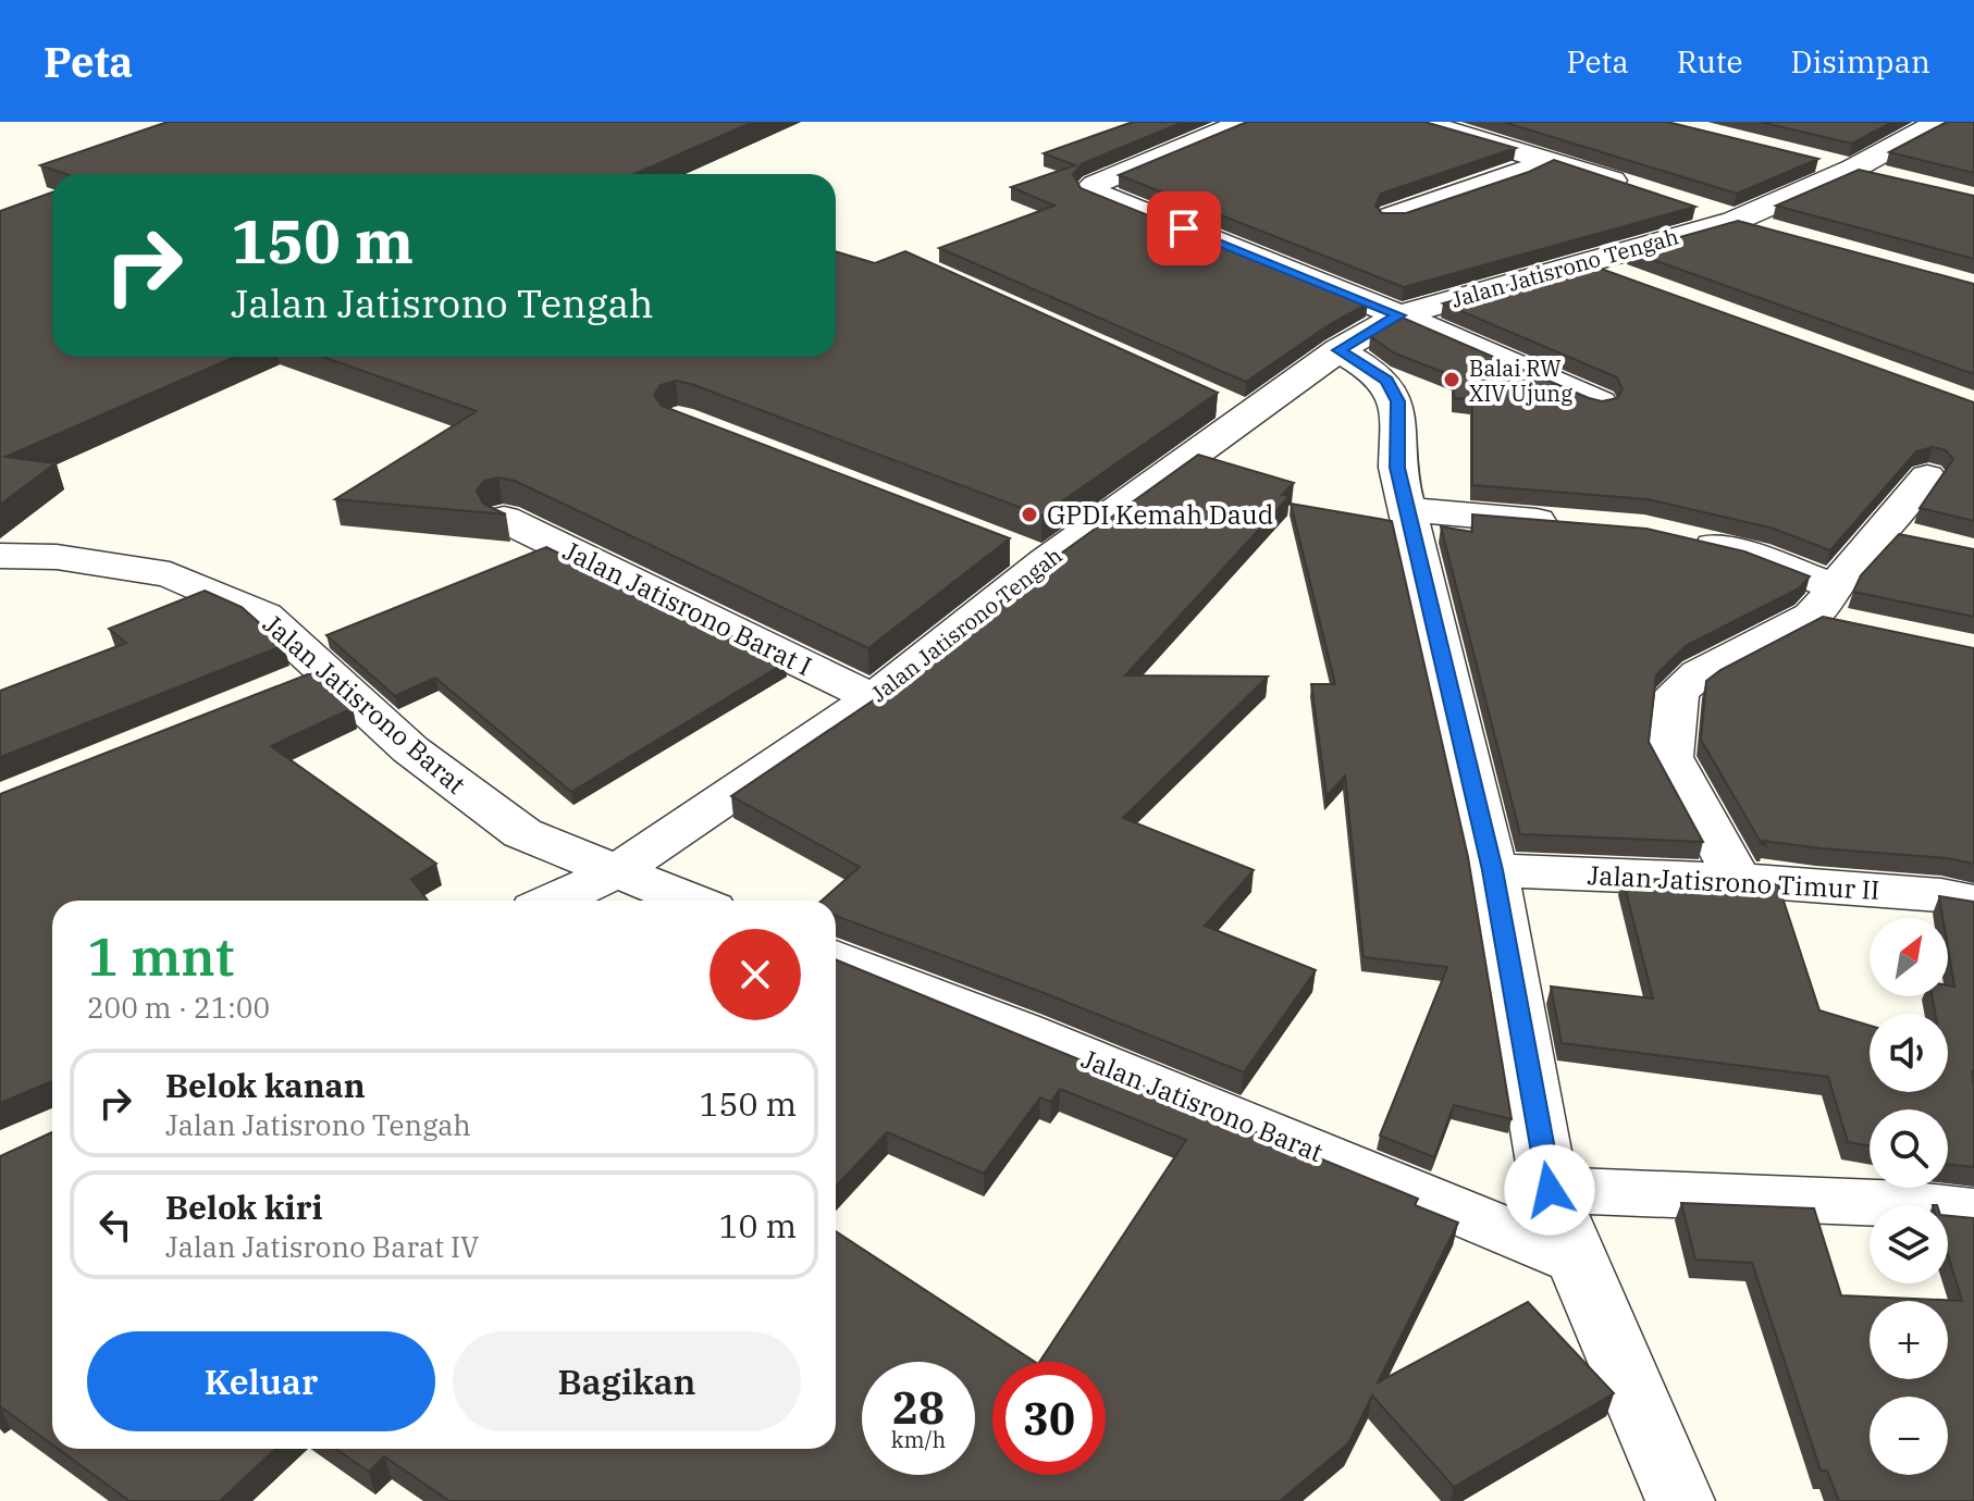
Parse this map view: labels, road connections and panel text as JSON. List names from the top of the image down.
{
  "streets": {
    "street": [
      "Jalan Jatisrono Tengah",
      "Jalan Jatisrono Barat I",
      "Jalan Jatisrono Barat",
      "Jalan Jatisrono Timur II"
    ]
  },
  "crossings": [
    ["Jalan Jatisrono Tengah", "Jalan Jatisrono Barat I"],
    ["Jalan Jatisrono Tengah", "Jalan Jatisrono Barat"]
  ],
  "places": ["Balai RW XIV Ujung", "GPDI Kemah Daud"],
  "north": "top right",
  "page": {
    "header": "Peta",
    "nav": ["Peta", "Rute", "Disimpan"],
    "turn": ["150 m", "Jalan Jatisrono Tengah"],
    "heading": ["1 mnt", "200 m · 21:00"],
    "map_buttons": ["+", "−"],
    "list": [
      {
        "name": "Belok kanan",
        "note": "Jalan Jatisrono Tengah",
        "value": "150 m"
      },
      {
        "name": "Belok kiri",
        "note": "Jalan Jatisrono Barat IV",
        "value": "10 m"
      }
    ],
    "buttons": ["Keluar", "Bagikan"],
    "speed": "28 km/h",
    "limit": "30"
  }
}
